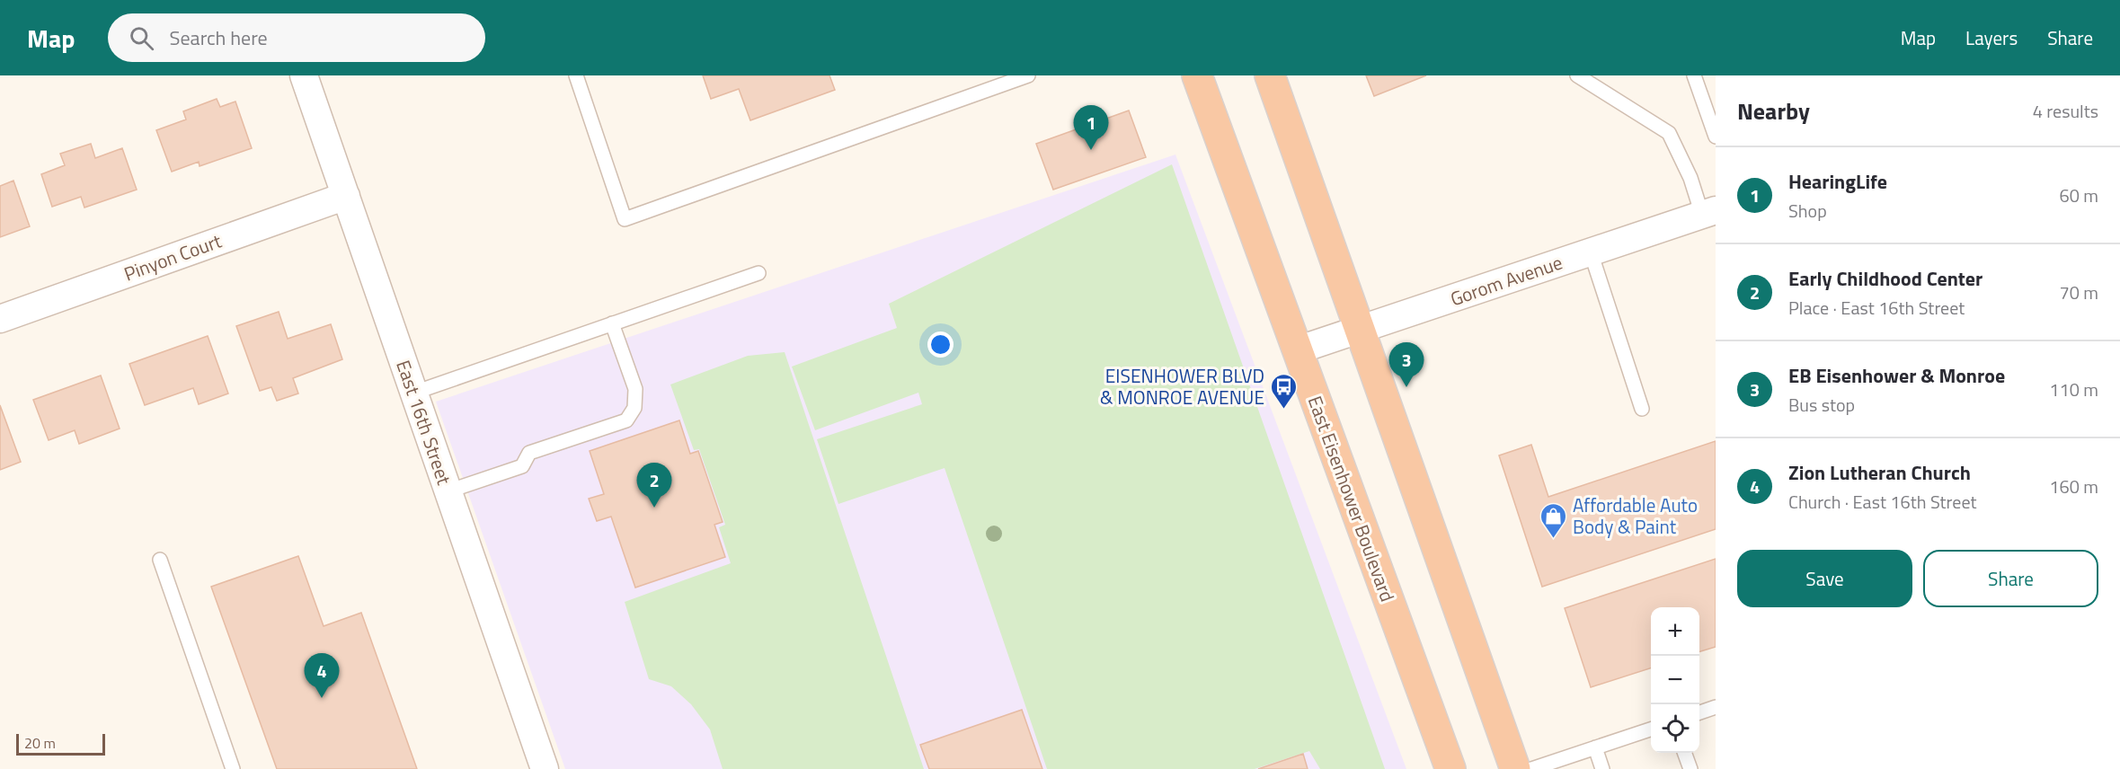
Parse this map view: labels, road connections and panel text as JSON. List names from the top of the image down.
{
  "streets": {
    "highway": ["East Eisenhower Boulevard"],
    "street": ["Pinyon Court", "Gorom Avenue", "East 16th Street"]
  },
  "crossings": [
    ["Pinyon Court", "East 16th Street"],
    ["Gorom Avenue", "East Eisenhower Boulevard"]
  ],
  "places": {
    "bus stop": ["EISENHOWER BLVD & MONROE AVENUE"],
    "shop": ["Affordable Auto Body & Paint"]
  },
  "scale_bar": "20 m",
  "page": {
    "header": "Map",
    "search": "Search here",
    "nav": ["Map", "Layers", "Share"],
    "heading": ["Nearby", "4 results"],
    "pins": [
      "1",
      "3",
      "2",
      "4"
    ],
    "list": [
      {
        "mark": "1",
        "name": "HearingLife",
        "note": "Shop",
        "value": "60 m"
      },
      {
        "mark": "2",
        "name": "Early Childhood Center",
        "note": "Place · East 16th Street",
        "value": "70 m"
      },
      {
        "mark": "3",
        "name": "EB Eisenhower & Monroe",
        "note": "Bus stop",
        "value": "110 m"
      },
      {
        "mark": "4",
        "name": "Zion Lutheran Church",
        "note": "Church · East 16th Street",
        "value": "160 m"
      }
    ],
    "buttons": ["Save", "Share"],
    "map_buttons": ["+", "−"],
    "scale": "20 m"
  }
}
